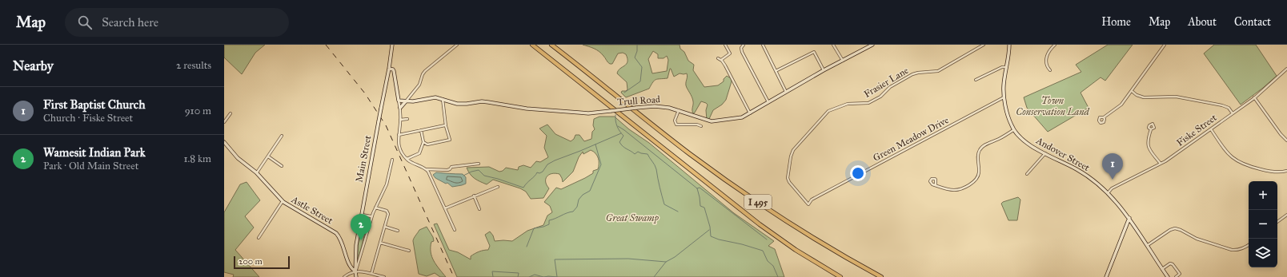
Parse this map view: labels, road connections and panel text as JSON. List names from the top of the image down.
{
  "streets": {
    "highway": ["I 495"],
    "street": [
      "Frasier Lane",
      "Trull Road",
      "Fiske Street",
      "Green Meadow Drive",
      "Andover Street",
      "Main Street",
      "Astle Street"
    ]
  },
  "crossings": [
    ["Frasier Lane", "Green Meadow Drive"],
    ["Fiske Street", "Andover Street"],
    ["Green Meadow Drive", "Andover Street"],
    ["Main Street", "Astle Street"]
  ],
  "parks": ["Town Conservation Land", "Great Swamp"],
  "scale_bar": "200 m",
  "page": {
    "header": "Map",
    "search": "Search here",
    "nav": [
      "Home",
      "Map",
      "About",
      "Contact"
    ],
    "heading": ["Nearby", "2 results"],
    "list": [
      {
        "mark": "1",
        "name": "First Baptist Church",
        "note": "Church · Fiske Street",
        "value": "910 m"
      },
      {
        "mark": "2",
        "name": "Wamesit Indian Park",
        "note": "Park · Old Main Street",
        "value": "1.8 km"
      }
    ],
    "pins": ["1", "2"],
    "map_buttons": ["+", "−"],
    "scale": "200 m"
  }
}
